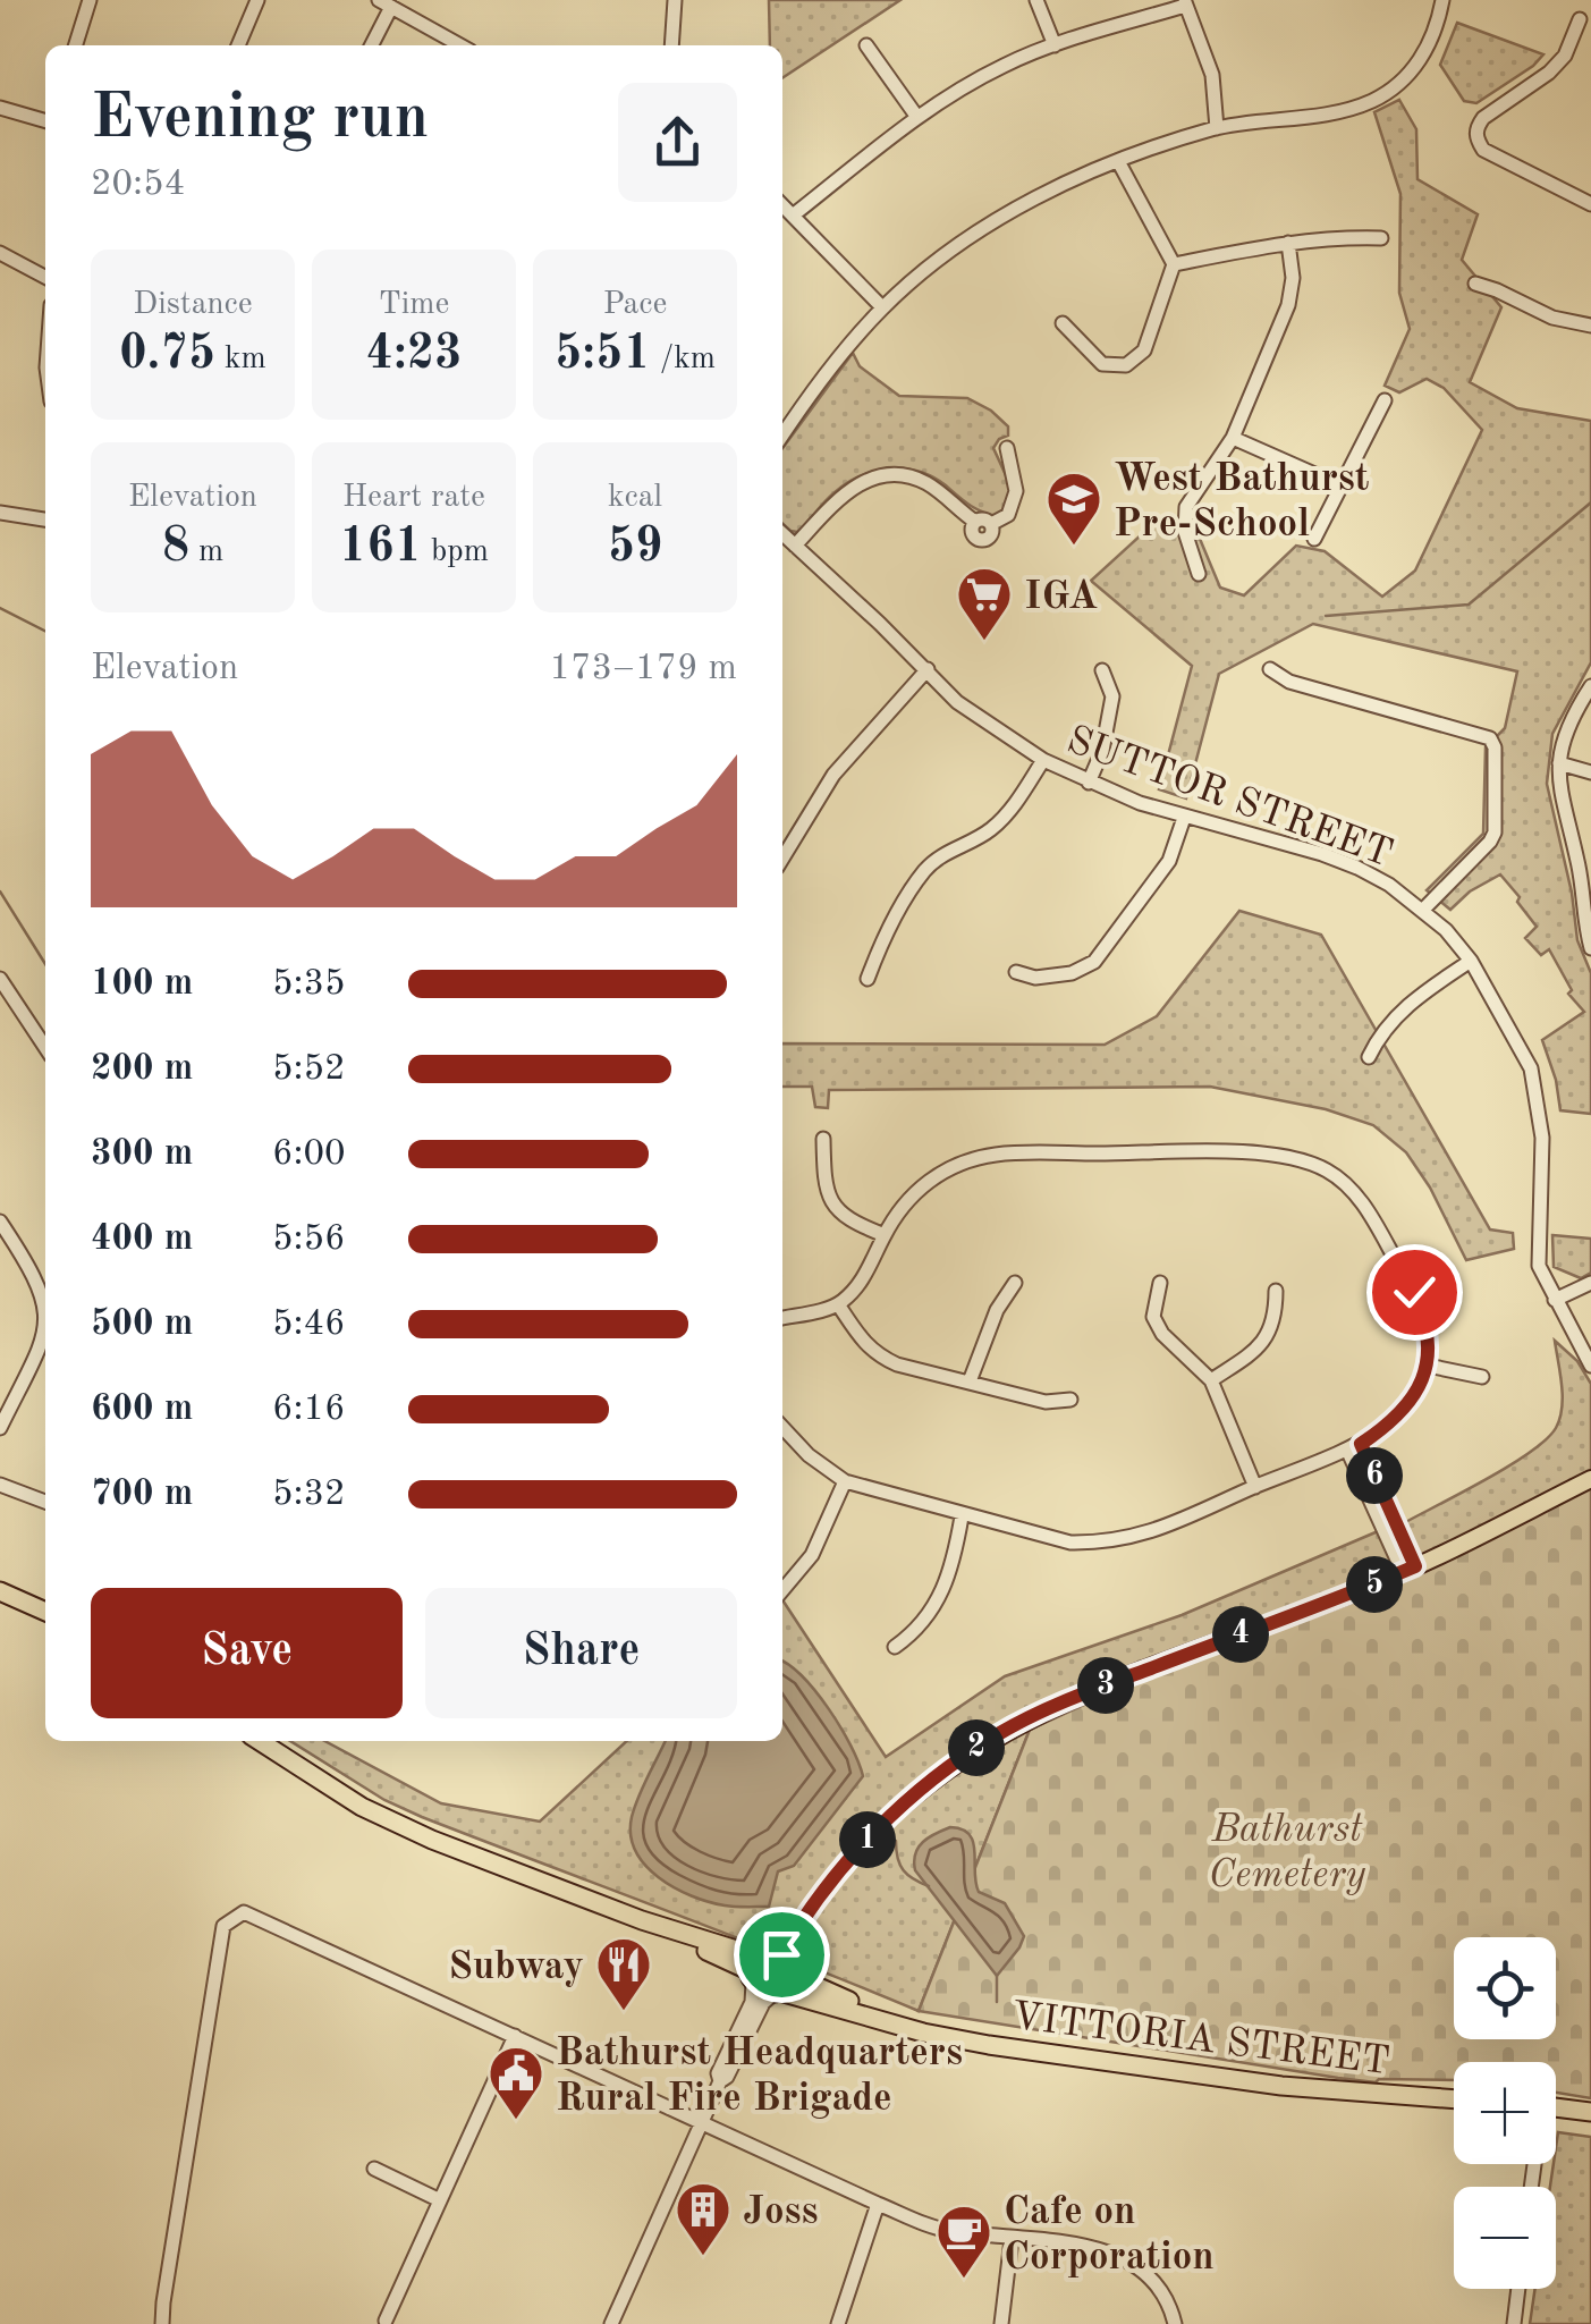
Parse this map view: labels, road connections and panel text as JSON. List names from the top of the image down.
{
  "streets": {
    "highway": ["VITTORIA STREET"],
    "street": ["SUTTOR STREET"]
  },
  "parks": ["Bathurst Cemetery"],
  "places": {
    "school or university": ["West Bathurst Pre-School"],
    "supermarket": ["IGA"],
    "restaurant": ["Subway"],
    "public building": ["Bathurst Headquarters Rural Fire Brigade"],
    "building": ["Joss"],
    "cafe": ["Cafe on Corporation"]
  },
  "page": {
    "heading": ["Evening run", "20:54"],
    "stats": [
      ["Distance", "0.75 km"],
      ["Time", "4:23"],
      ["Pace", "5:51 /km"],
      ["Elevation", "8 m"],
      ["Heart rate", "161 bpm"],
      ["kcal", "59"]
    ],
    "chart": ["Elevation", "173–179 m"],
    "list": [
      {
        "name": "100 m",
        "note": "5:35"
      },
      {
        "name": "200 m",
        "note": "5:52"
      },
      {
        "name": "300 m",
        "note": "6:00"
      },
      {
        "name": "400 m",
        "note": "5:56"
      },
      {
        "name": "500 m",
        "note": "5:46"
      },
      {
        "name": "600 m",
        "note": "6:16"
      },
      {
        "name": "700 m",
        "note": "5:32"
      }
    ],
    "pins": [
      "6",
      "5",
      "4",
      "3",
      "2",
      "1"
    ],
    "buttons": ["Save", "Share"],
    "map_buttons": ["+", "−"]
  }
}
